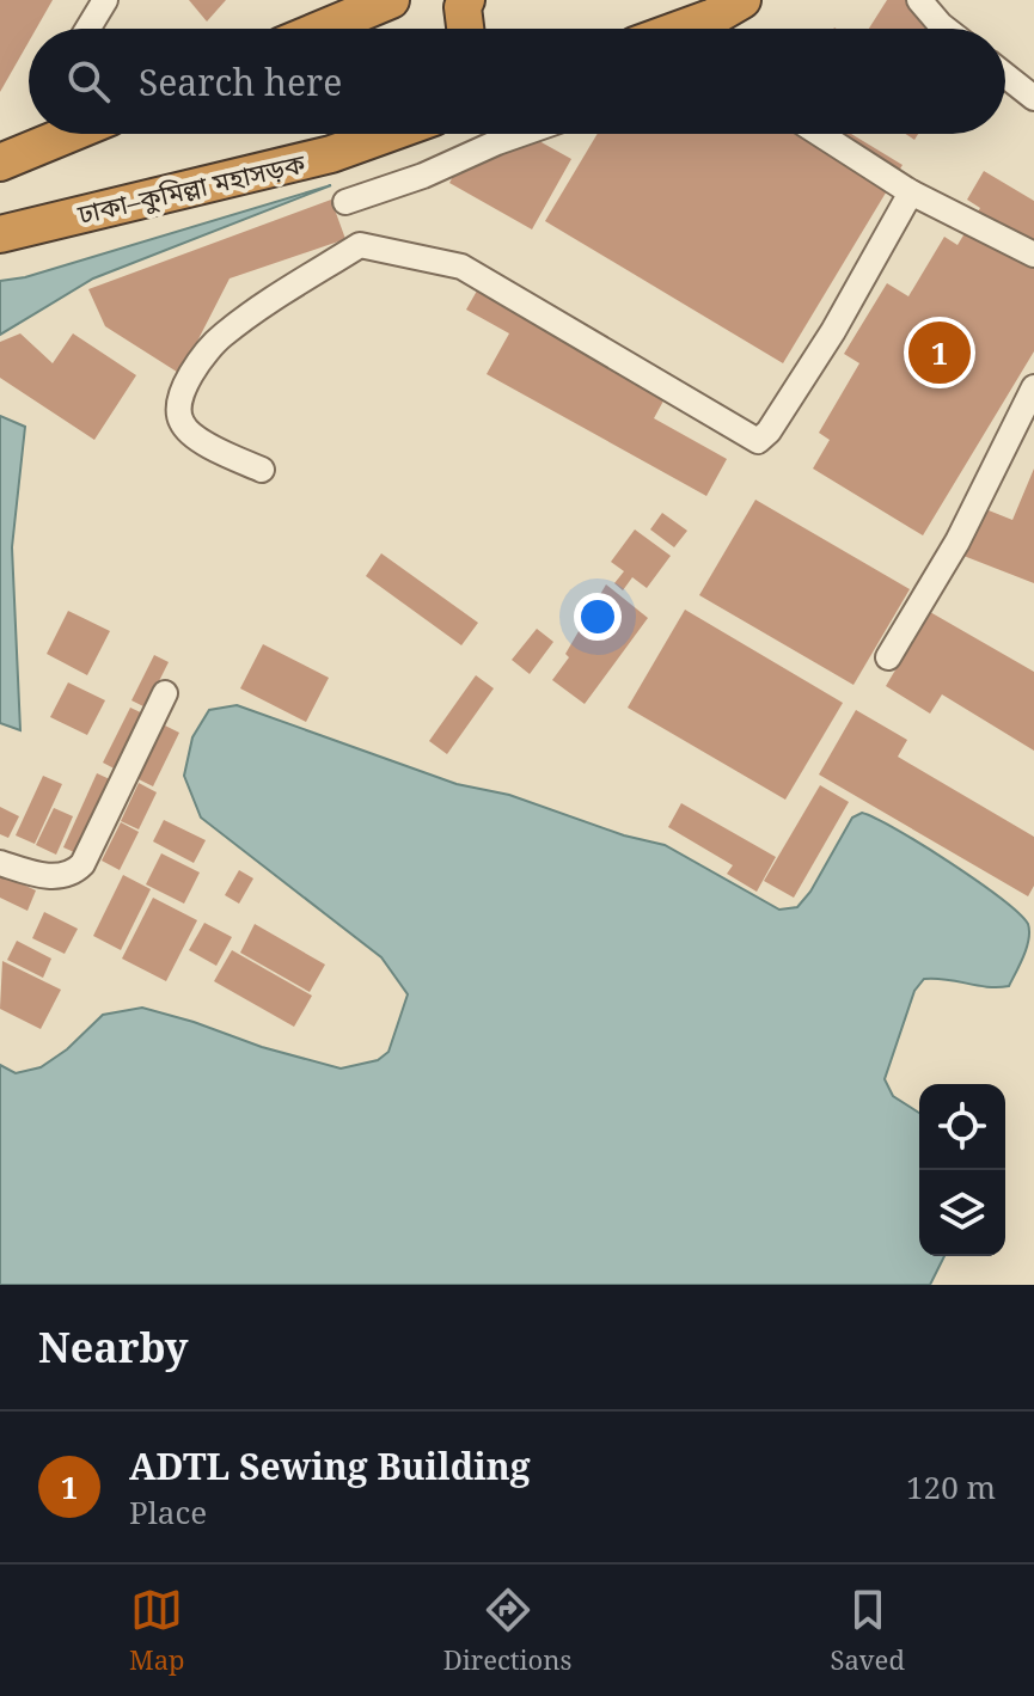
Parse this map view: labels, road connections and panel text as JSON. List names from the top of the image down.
{
  "streets": {
    "highway": ["ঢাকা–কুমিল্লা মহাসড়ক"]
  },
  "page": {
    "search": "Search here",
    "pins": "1",
    "heading": "Nearby",
    "list": [
      {
        "mark": "1",
        "name": "ADTL Sewing Building",
        "note": "Place",
        "value": "120 m"
      }
    ],
    "nav": ["Map", "Directions", "Saved"]
  }
}
